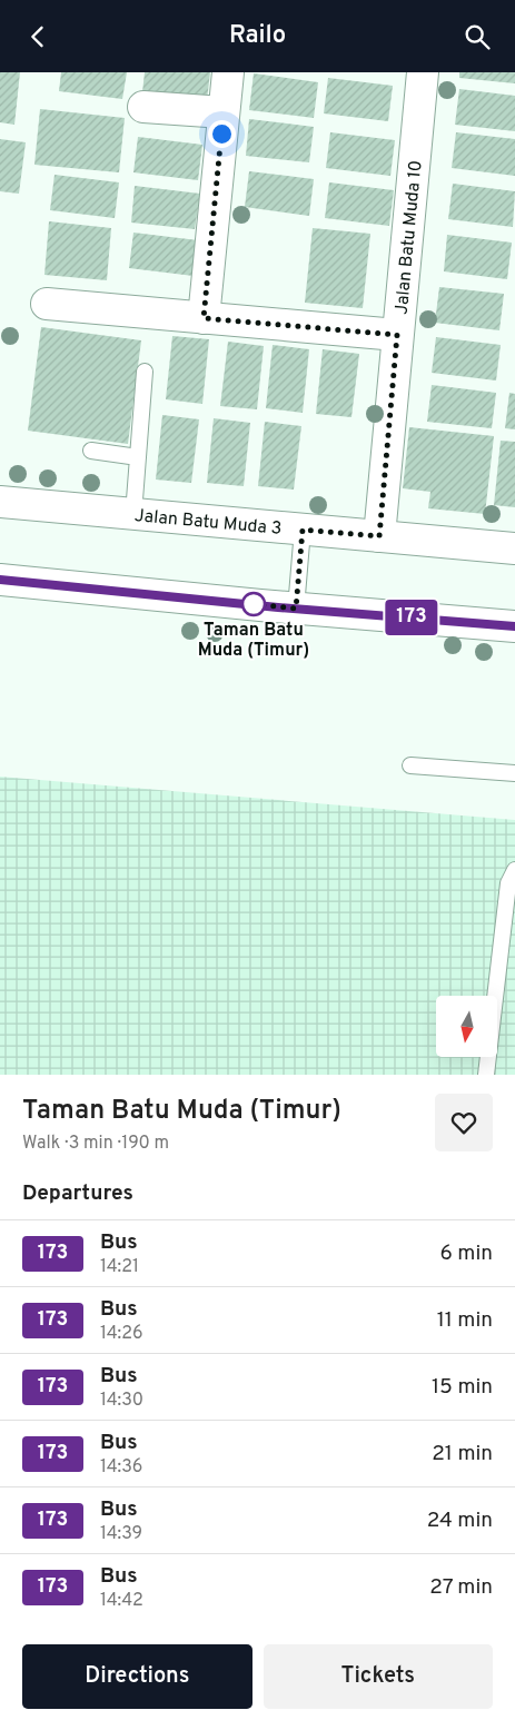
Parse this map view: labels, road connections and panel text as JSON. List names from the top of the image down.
{
  "streets": {
    "street": ["Jalan Batu Muda 10", "Jalan Batu Muda 3"]
  },
  "crossings": [
    ["Jalan Batu Muda 10", "Jalan Batu Muda 3"]
  ],
  "places": ["Taman Batu Muda (Timur)"],
  "lines": ["bus line 173"],
  "north": "bottom",
  "page": {
    "header": "Railo",
    "on_map": "173",
    "heading": [
      ["Taman Batu Muda (Timur)", "Walk · 3 min · 190 m"],
      "Departures"
    ],
    "list": [
      {
        "mark": "173",
        "name": "Bus",
        "note": "14:21",
        "value": "6 min"
      },
      {
        "mark": "173",
        "name": "Bus",
        "note": "14:26",
        "value": "11 min"
      },
      {
        "mark": "173",
        "name": "Bus",
        "note": "14:30",
        "value": "15 min"
      },
      {
        "mark": "173",
        "name": "Bus",
        "note": "14:36",
        "value": "21 min"
      },
      {
        "mark": "173",
        "name": "Bus",
        "note": "14:39",
        "value": "24 min"
      },
      {
        "mark": "173",
        "name": "Bus",
        "note": "14:42",
        "value": "27 min"
      }
    ],
    "buttons": ["Directions", "Tickets"]
  }
}
